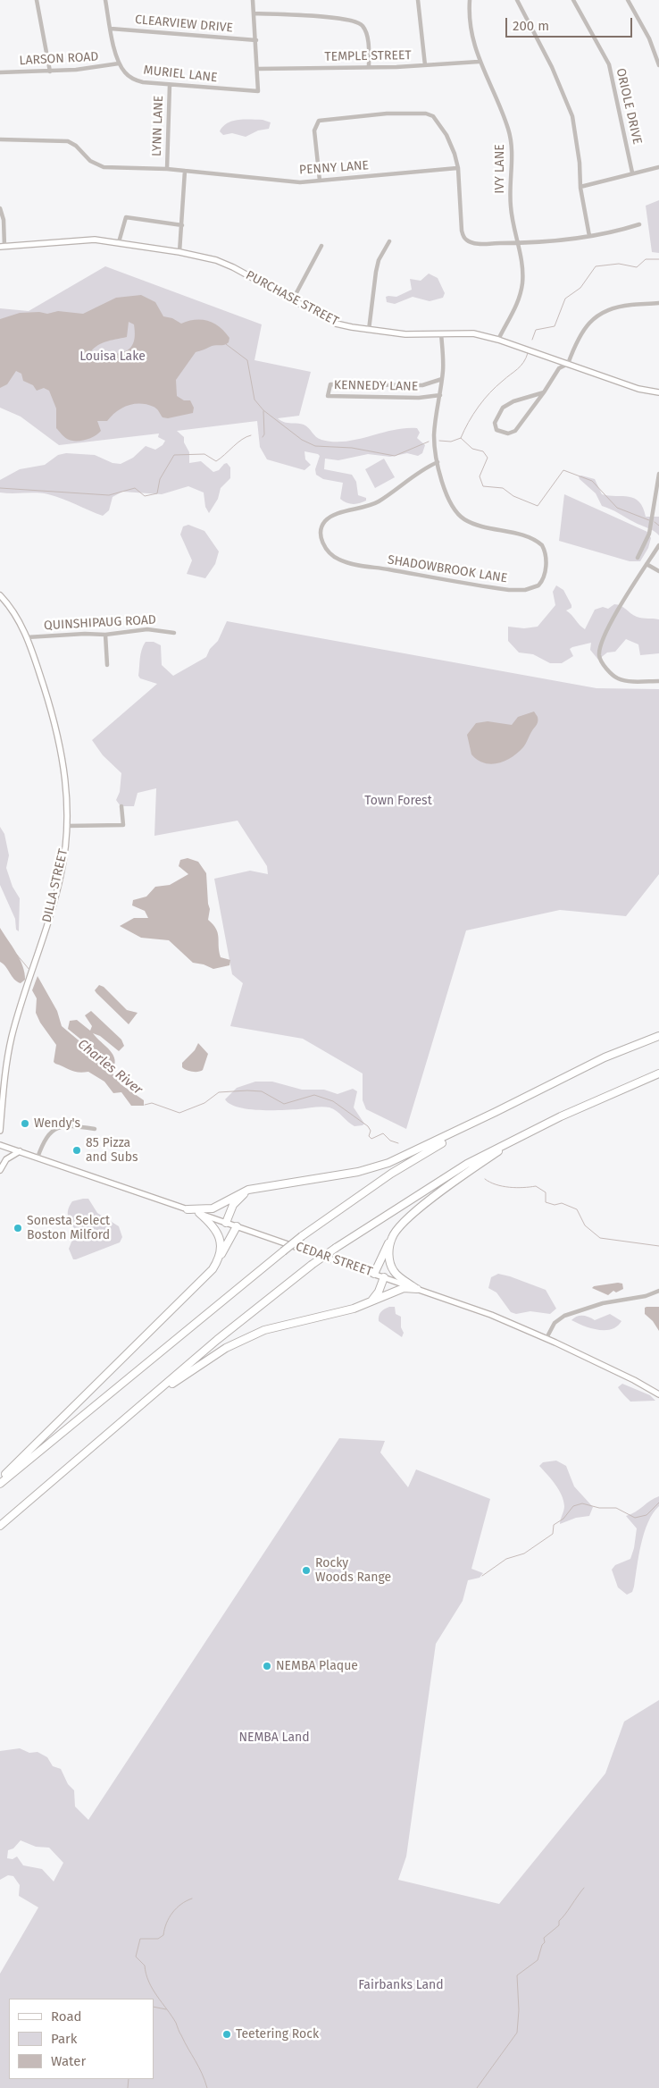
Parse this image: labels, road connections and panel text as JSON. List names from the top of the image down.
{
  "streets": {
    "main road": ["PURCHASE STREET", "DILLA STREET", "CEDAR STREET"],
    "street": [
      "CLEARVIEW DRIVE",
      "TEMPLE STREET",
      "LARSON ROAD",
      "MURIEL LANE",
      "ORIOLE DRIVE",
      "LYNN LANE",
      "PENNY LANE",
      "IVY LANE",
      "KENNEDY LANE",
      "SHADOWBROOK LANE",
      "QUINSHIPAUG ROAD"
    ]
  },
  "crossings": [
    ["TEMPLE STREET", "MURIEL LANE"],
    ["TEMPLE STREET", "IVY LANE"],
    ["LARSON ROAD", "MURIEL LANE"],
    ["MURIEL LANE", "LYNN LANE"],
    ["LYNN LANE", "PENNY LANE"],
    ["IVY LANE", "PURCHASE STREET"],
    ["QUINSHIPAUG ROAD", "DILLA STREET"]
  ],
  "water": ["Charles River"],
  "parks": [
    "Louisa Lake",
    "Town Forest",
    "NEMBA Land",
    "Fairbanks Land"
  ],
  "places": [
    "Wendy's",
    "85 Pizza and Subs",
    "Sonesta Select Boston Milford",
    "Rocky Woods Range",
    "NEMBA Plaque",
    "Teetering Rock"
  ],
  "legend": ["Road", "Park", "Water"],
  "scale_bar": "200 m"
}
